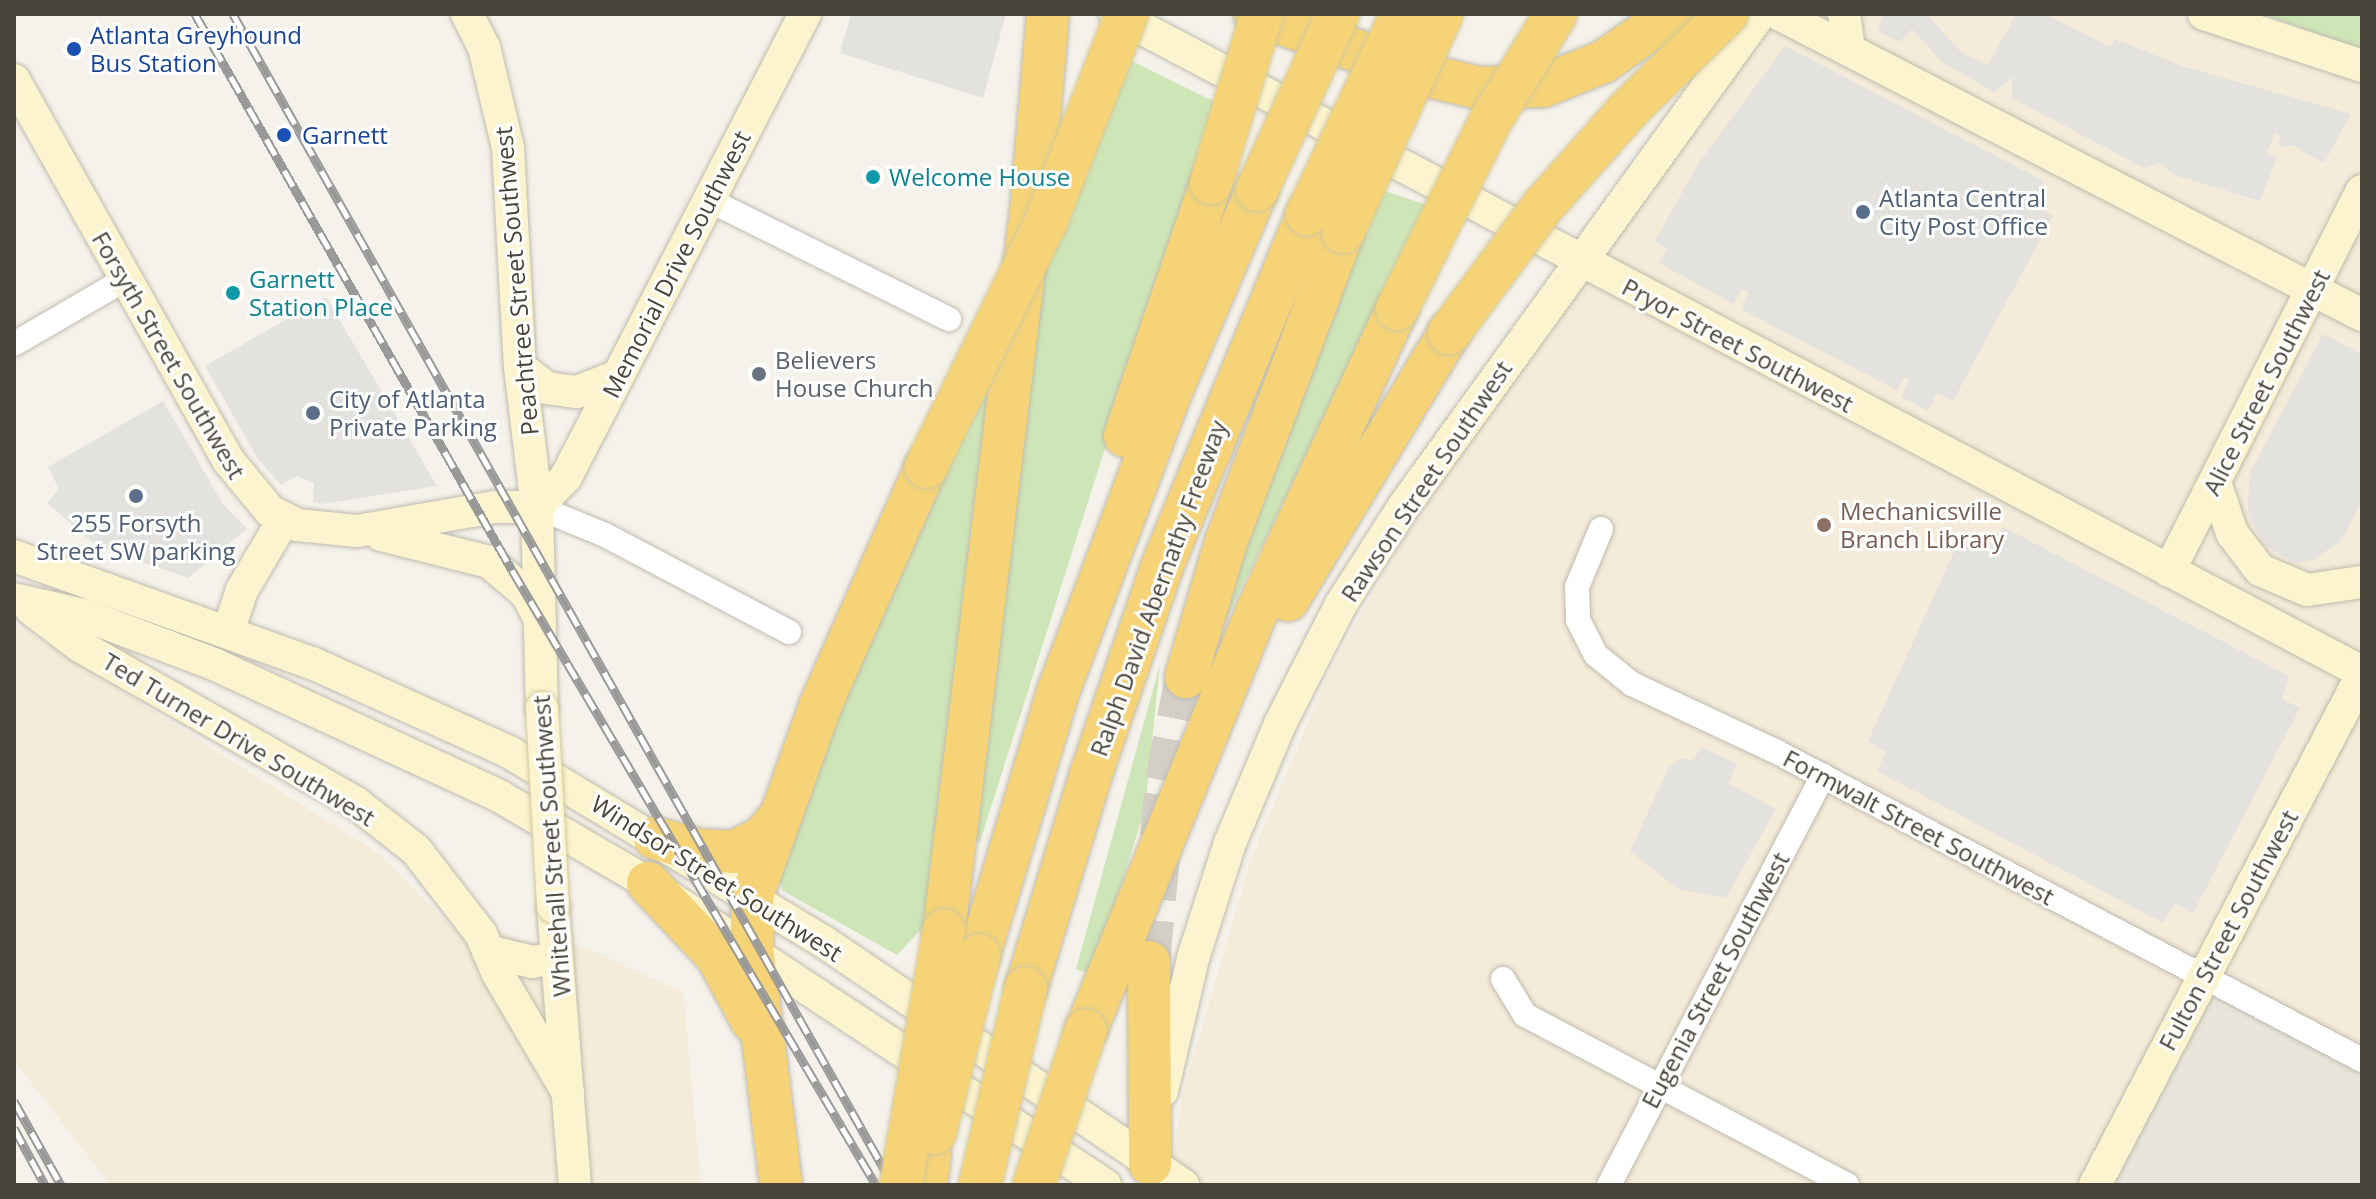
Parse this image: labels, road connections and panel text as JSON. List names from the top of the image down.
{
  "streets": {
    "highway": ["Ralph David Abernathy Freeway"],
    "main road": [
      "Memorial Drive Southwest",
      "Peachtree Street Southwest",
      "Pryor Street Southwest",
      "Forsyth Street Southwest",
      "Alice Street Southwest",
      "Rawson Street Southwest",
      "Ted Turner Drive Southwest",
      "Whitehall Street Southwest",
      "Windsor Street Southwest",
      "Fulton Street Southwest"
    ],
    "street": ["Formwalt Street Southwest", "Eugenia Street Southwest"]
  },
  "crossings": [
    ["Memorial Drive Southwest", "Peachtree Street Southwest"],
    ["Memorial Drive Southwest", "Forsyth Street Southwest"],
    ["Memorial Drive Southwest", "Whitehall Street Southwest"],
    ["Peachtree Street Southwest", "Forsyth Street Southwest"],
    ["Peachtree Street Southwest", "Whitehall Street Southwest"],
    ["Pryor Street Southwest", "Alice Street Southwest"],
    ["Pryor Street Southwest", "Rawson Street Southwest"],
    ["Pryor Street Southwest", "Fulton Street Southwest"],
    ["Forsyth Street Southwest", "Whitehall Street Southwest"],
    ["Rawson Street Southwest", "Windsor Street Southwest"],
    ["Ted Turner Drive Southwest", "Whitehall Street Southwest"],
    ["Ted Turner Drive Southwest", "Windsor Street Southwest"],
    ["Formwalt Street Southwest", "Fulton Street Southwest"],
    ["Formwalt Street Southwest", "Eugenia Street Southwest"]
  ],
  "places": [
    "Atlanta Greyhound Bus Station",
    "Garnett",
    "Welcome House",
    "Atlanta Central City Post Office",
    "Garnett Station Place",
    "Believers House Church",
    "City of Atlanta Private Parking",
    "255 Forsyth Street SW parking",
    "Mechanicsville Branch Library"
  ]
}
